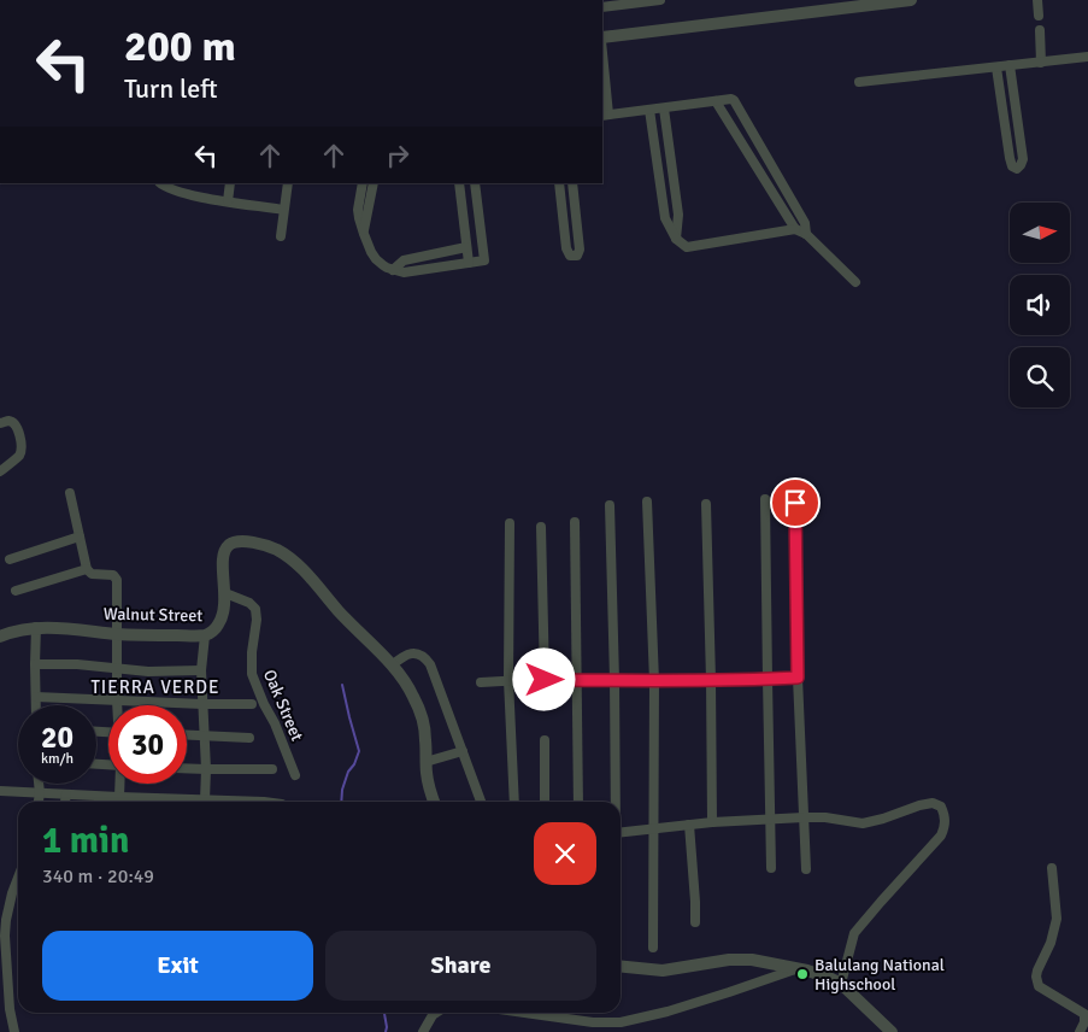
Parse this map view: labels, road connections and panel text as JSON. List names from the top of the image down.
{
  "streets": {
    "street": ["Walnut Street", "Oak Street"]
  },
  "crossings": [
    ["Walnut Street", "Oak Street"]
  ],
  "districts": ["TIERRA VERDE"],
  "places": ["Balulang National Highschool"],
  "north": "right",
  "page": {
    "turn": ["200 m", "Turn left"],
    "speed": "20 km/h",
    "limit": "30",
    "heading": ["1 min", "340 m · 20:49"],
    "buttons": ["Exit", "Share"]
  }
}
